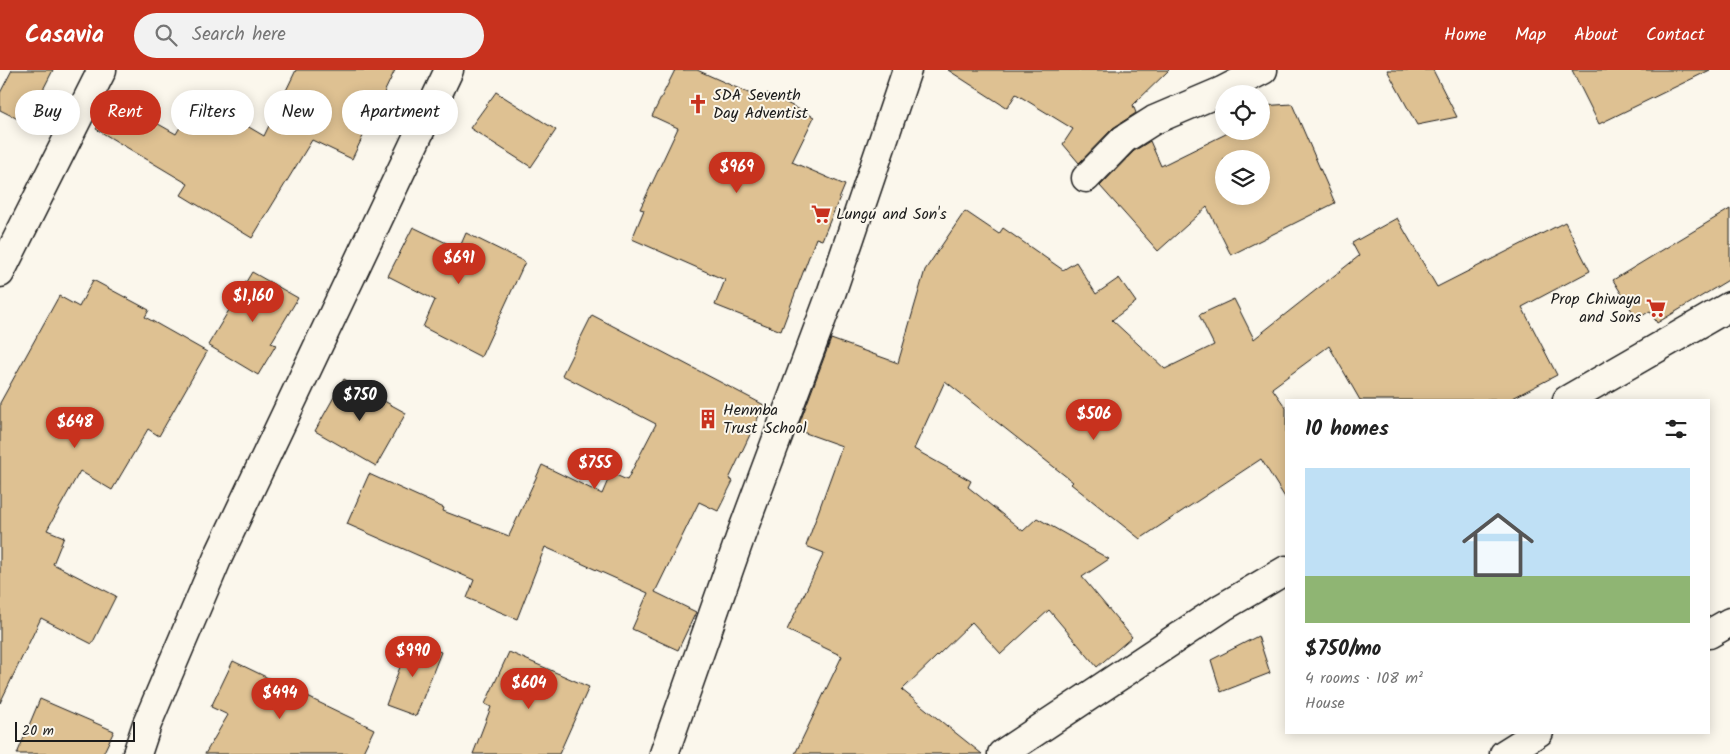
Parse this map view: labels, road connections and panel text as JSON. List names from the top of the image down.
{
  "places": {
    "church": ["SDA Seventh Day Adventist"],
    "supermarket": ["Lungu and Son's", "Prop Chiwaya and Sons"],
    "building": ["Henmba Trust School"]
  },
  "scale_bar": "20 m",
  "page": {
    "header": "Casavia",
    "search": "Search here",
    "nav": [
      "Home",
      "Map",
      "About",
      "Contact"
    ],
    "chip": [
      "Buy",
      "Rent",
      "Filters",
      "New",
      "Apartment"
    ],
    "price": [
      "$969",
      "$691",
      "$1,160",
      "$750",
      "$506",
      "$648",
      "$755",
      "$990",
      "$604",
      "$494"
    ],
    "heading": "10 homes",
    "list": [
      {
        "name": "$750/mo",
        "note": "4 rooms · 108 m² · House"
      }
    ],
    "scale": "20 m"
  }
}
